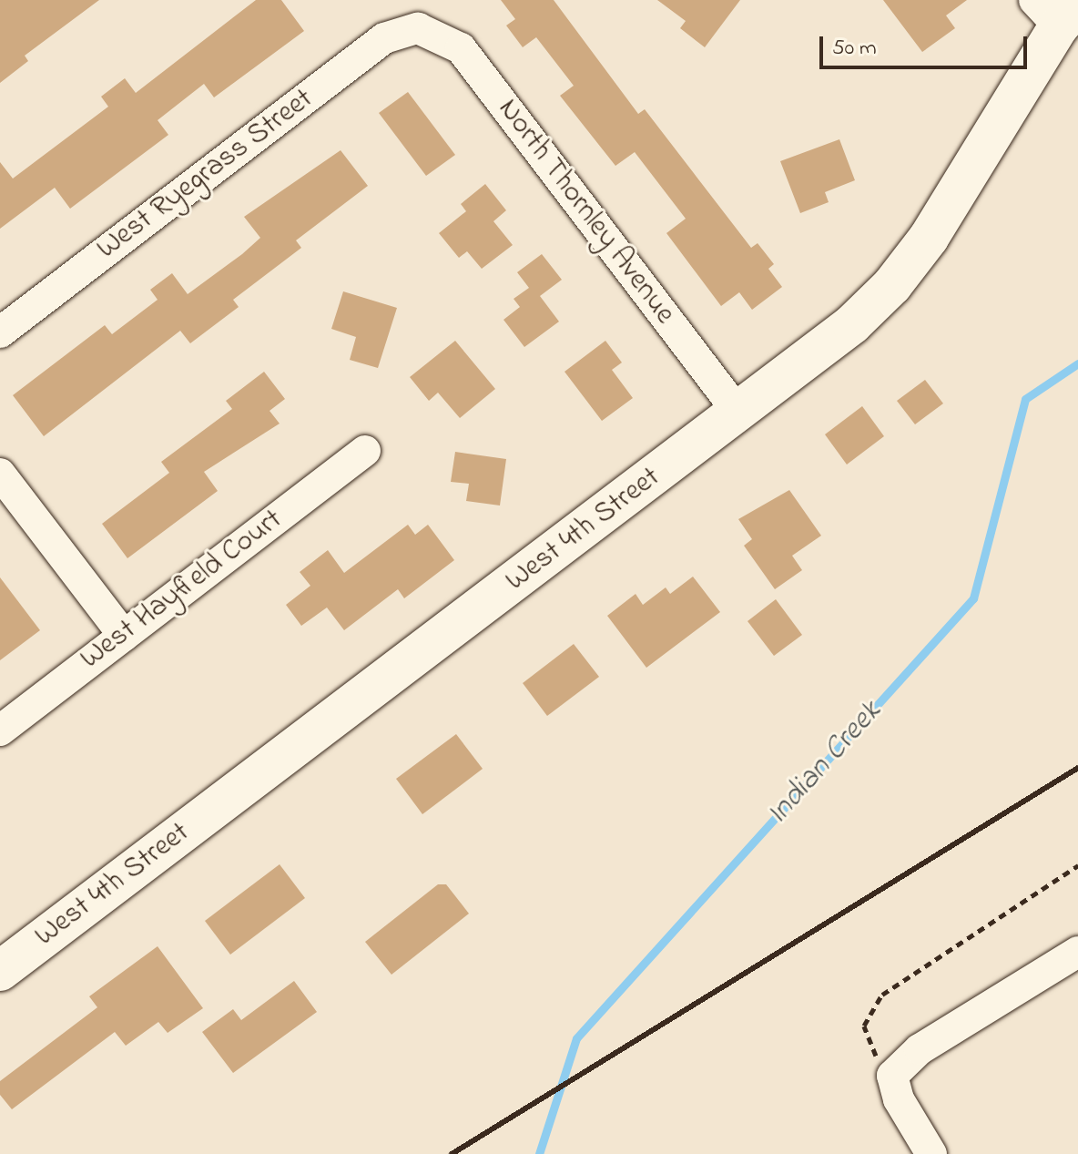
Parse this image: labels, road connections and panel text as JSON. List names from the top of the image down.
{
  "streets": {
    "main road": ["West 4th Street"],
    "street": ["West Ryegrass Street", "North Thornley Avenue", "West Hayfield Court"]
  },
  "crossings": [
    ["West Ryegrass Street", "North Thornley Avenue"],
    ["North Thornley Avenue", "West 4th Street"]
  ],
  "water": ["Indian Creek"],
  "scale_bar": "50 m"
}
